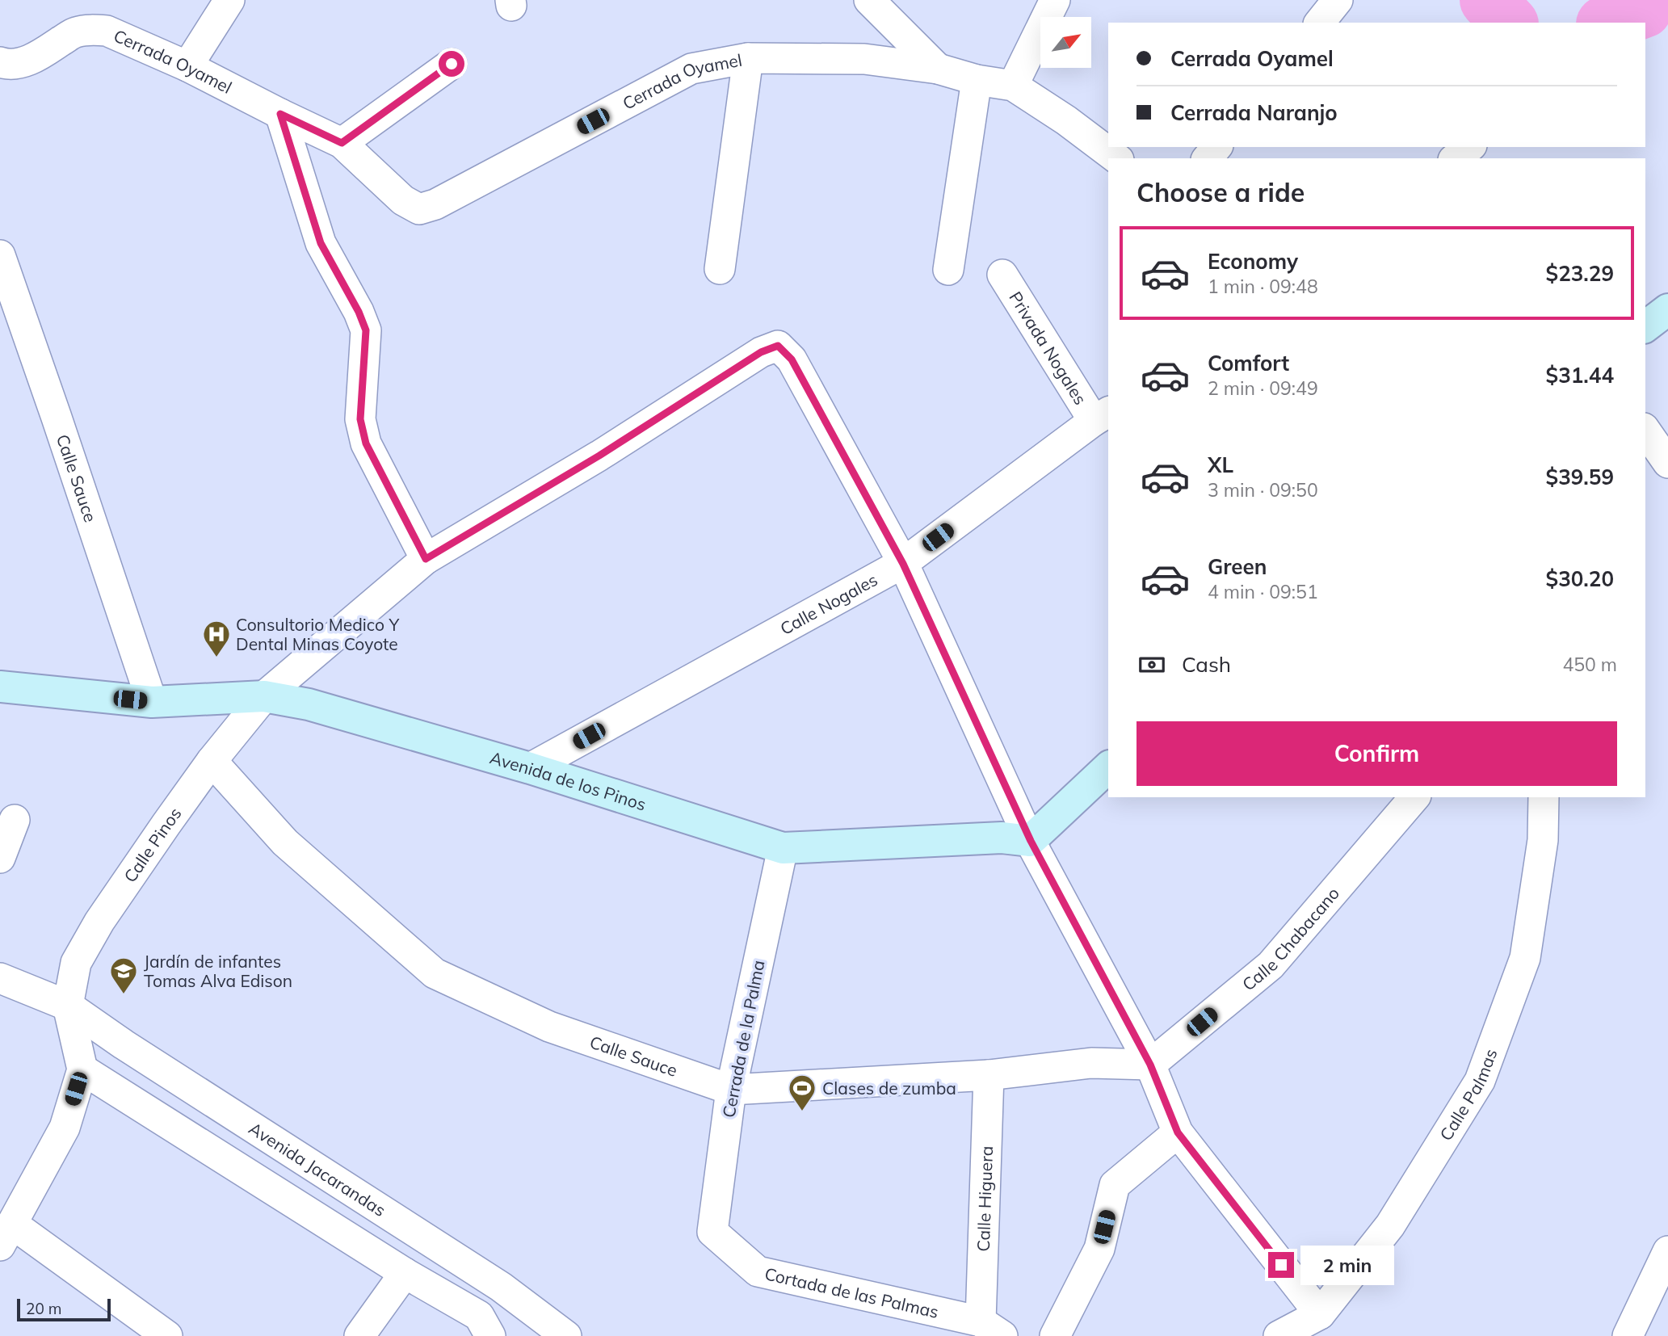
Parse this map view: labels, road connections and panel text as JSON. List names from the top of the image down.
{
  "streets": {
    "street": [
      "Cerrada Oyamel",
      "Privada Nogales",
      "Calle Sauce",
      "Calle Nogales",
      "Avenida de los Pinos",
      "Calle Pinos",
      "Calle Chabacano",
      "Cerrada de la Palma",
      "Calle Palmas",
      "Avenida Jacarandas",
      "Calle Higuera",
      "Cortada de las Palmas"
    ]
  },
  "crossings": [
    ["Privada Nogales", "Calle Nogales"],
    ["Calle Sauce", "Avenida de los Pinos"],
    ["Calle Sauce", "Calle Pinos"],
    ["Calle Sauce", "Calle Chabacano"],
    ["Calle Sauce", "Cerrada de la Palma"],
    ["Calle Sauce", "Calle Higuera"],
    ["Calle Nogales", "Avenida de los Pinos"],
    ["Calle Nogales", "Calle Pinos"],
    ["Avenida de los Pinos", "Calle Pinos"],
    ["Avenida de los Pinos", "Cerrada de la Palma"],
    ["Calle Pinos", "Avenida Jacarandas"],
    ["Cerrada de la Palma", "Cortada de las Palmas"],
    ["Calle Higuera", "Cortada de las Palmas"]
  ],
  "places": {
    "hospital": ["Consultorio Medico Y Dental Minas Coyote"],
    "school or university": ["Jardín de infantes Tomas Alva Edison"],
    "sports": ["Clases de zumba"]
  },
  "scale_bar": "20 m",
  "north": "top right",
  "page": {
    "banner": ["Cerrada Oyamel", "Cerrada Naranjo"],
    "heading": "Choose a ride",
    "list": [
      {
        "name": "Economy",
        "note": "1 min · 09:48",
        "value": "$23.29"
      },
      {
        "name": "Comfort",
        "note": "2 min · 09:49",
        "value": "$31.44"
      },
      {
        "name": "XL",
        "note": "3 min · 09:50",
        "value": "$39.59"
      },
      {
        "name": "Green",
        "note": "4 min · 09:51",
        "value": "$30.20"
      }
    ],
    "pay": ["Cash", "450 m"],
    "buttons": "Confirm",
    "bubble": "2 min",
    "scale": "20 m"
  }
}
